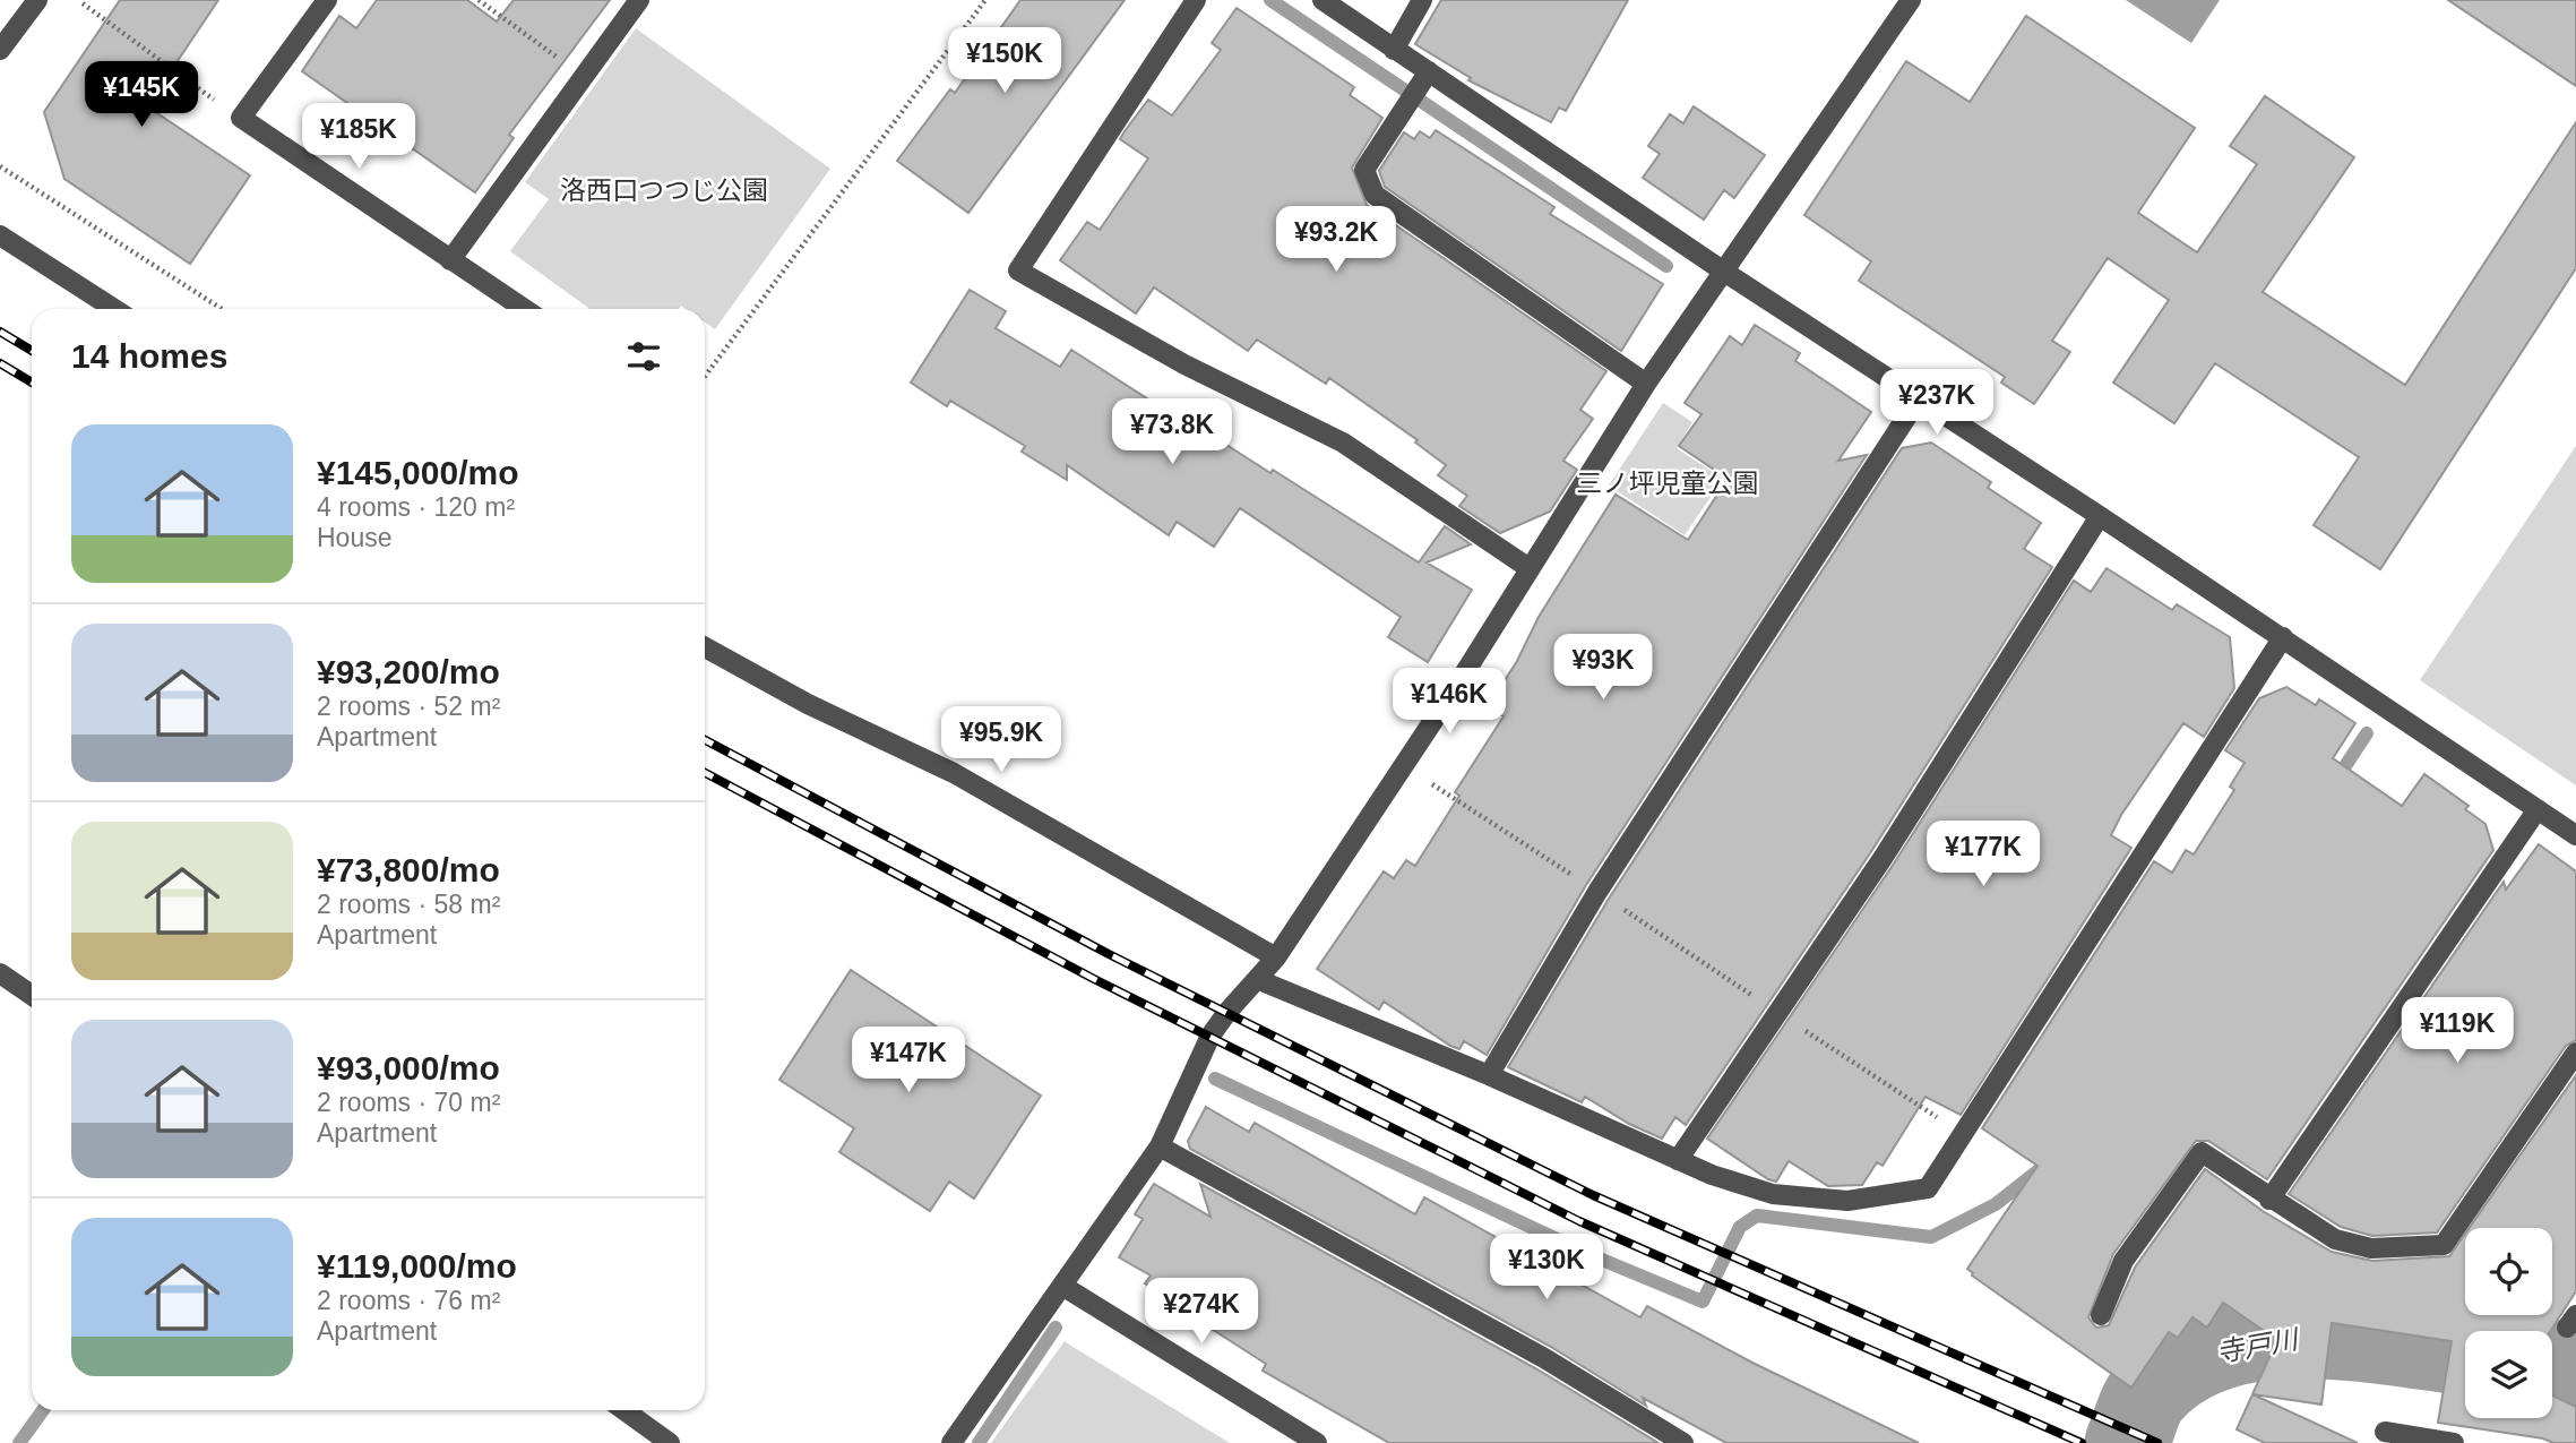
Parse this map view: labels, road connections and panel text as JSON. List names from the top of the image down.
{
  "water": ["寺戸川"],
  "parks": ["洛西口つつじ公園", "三ノ坪児童公園"],
  "page": {
    "price": [
      "¥150K",
      "¥145K",
      "¥185K",
      "¥93.2K",
      "¥237K",
      "¥73.8K",
      "¥93K",
      "¥146K",
      "¥95.9K",
      "¥177K",
      "¥119K",
      "¥147K",
      "¥130K",
      "¥274K"
    ],
    "heading": "14 homes",
    "list": [
      {
        "name": "¥145,000/mo",
        "note": "4 rooms · 120 m² · House"
      },
      {
        "name": "¥93,200/mo",
        "note": "2 rooms · 52 m² · Apartment"
      },
      {
        "name": "¥73,800/mo",
        "note": "2 rooms · 58 m² · Apartment"
      },
      {
        "name": "¥93,000/mo",
        "note": "2 rooms · 70 m² · Apartment"
      },
      {
        "name": "¥119,000/mo",
        "note": "2 rooms · 76 m² · Apartment"
      }
    ]
  }
}
